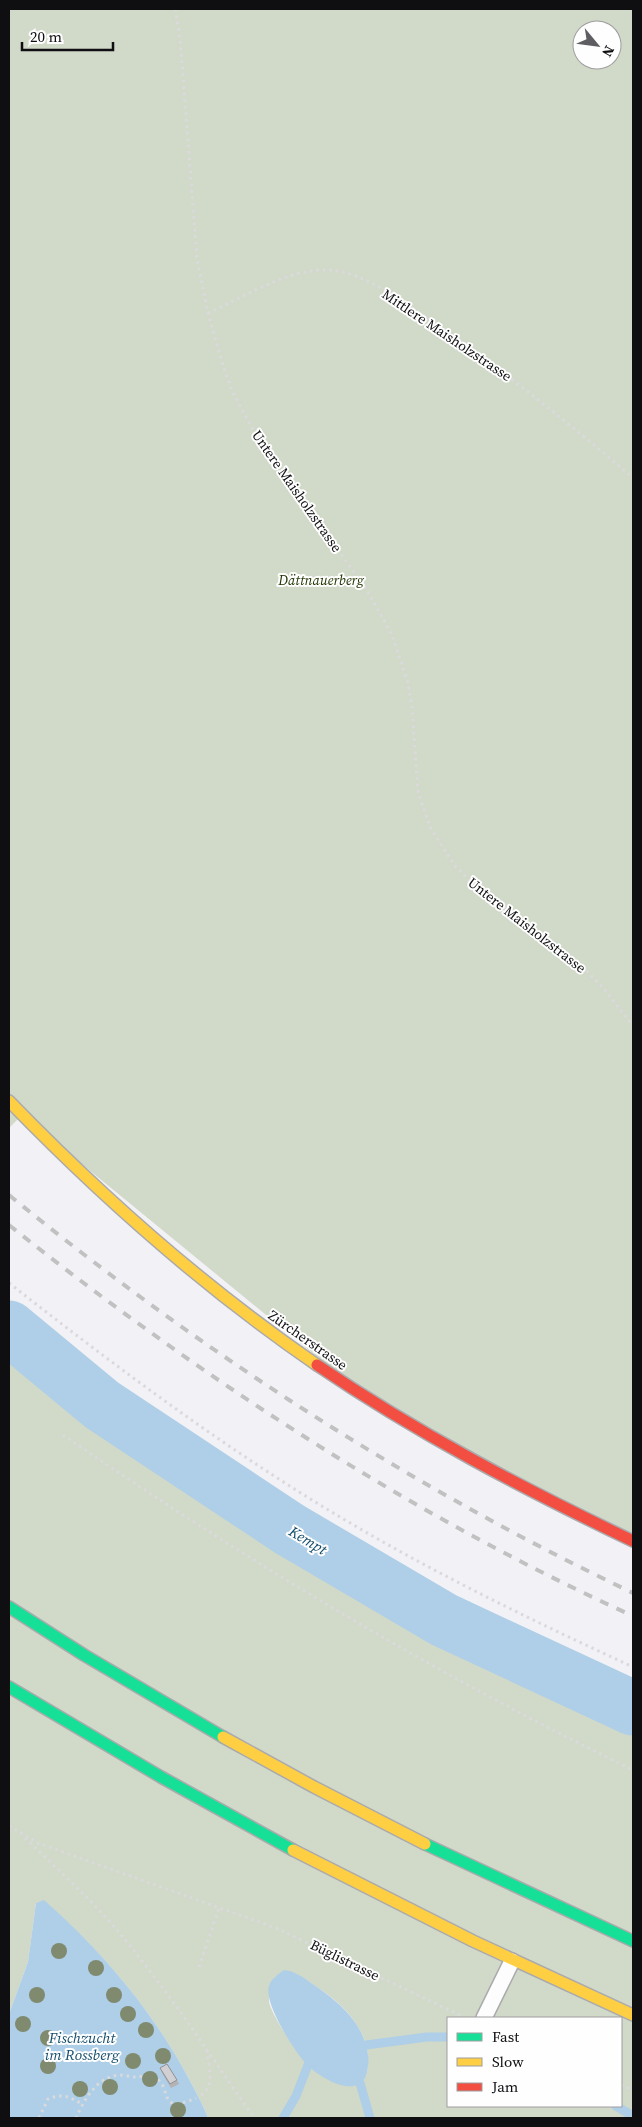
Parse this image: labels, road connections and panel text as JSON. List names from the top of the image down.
{
  "streets": {
    "main road": ["Zürcherstrasse"],
    "path": ["Mittlere Maisholzstrasse", "Untere Maisholzstrasse", "Büglistrasse"]
  },
  "crossings": [
    ["Mittlere Maisholzstrasse", "Untere Maisholzstrasse"]
  ],
  "water": ["Kempt", "Fischzucht im Rossberg"],
  "parks": ["Dättnauerberg"],
  "legend": ["Fast", "Slow", "Jam"],
  "scale_bar": "20 m",
  "north": "bottom right"
}
